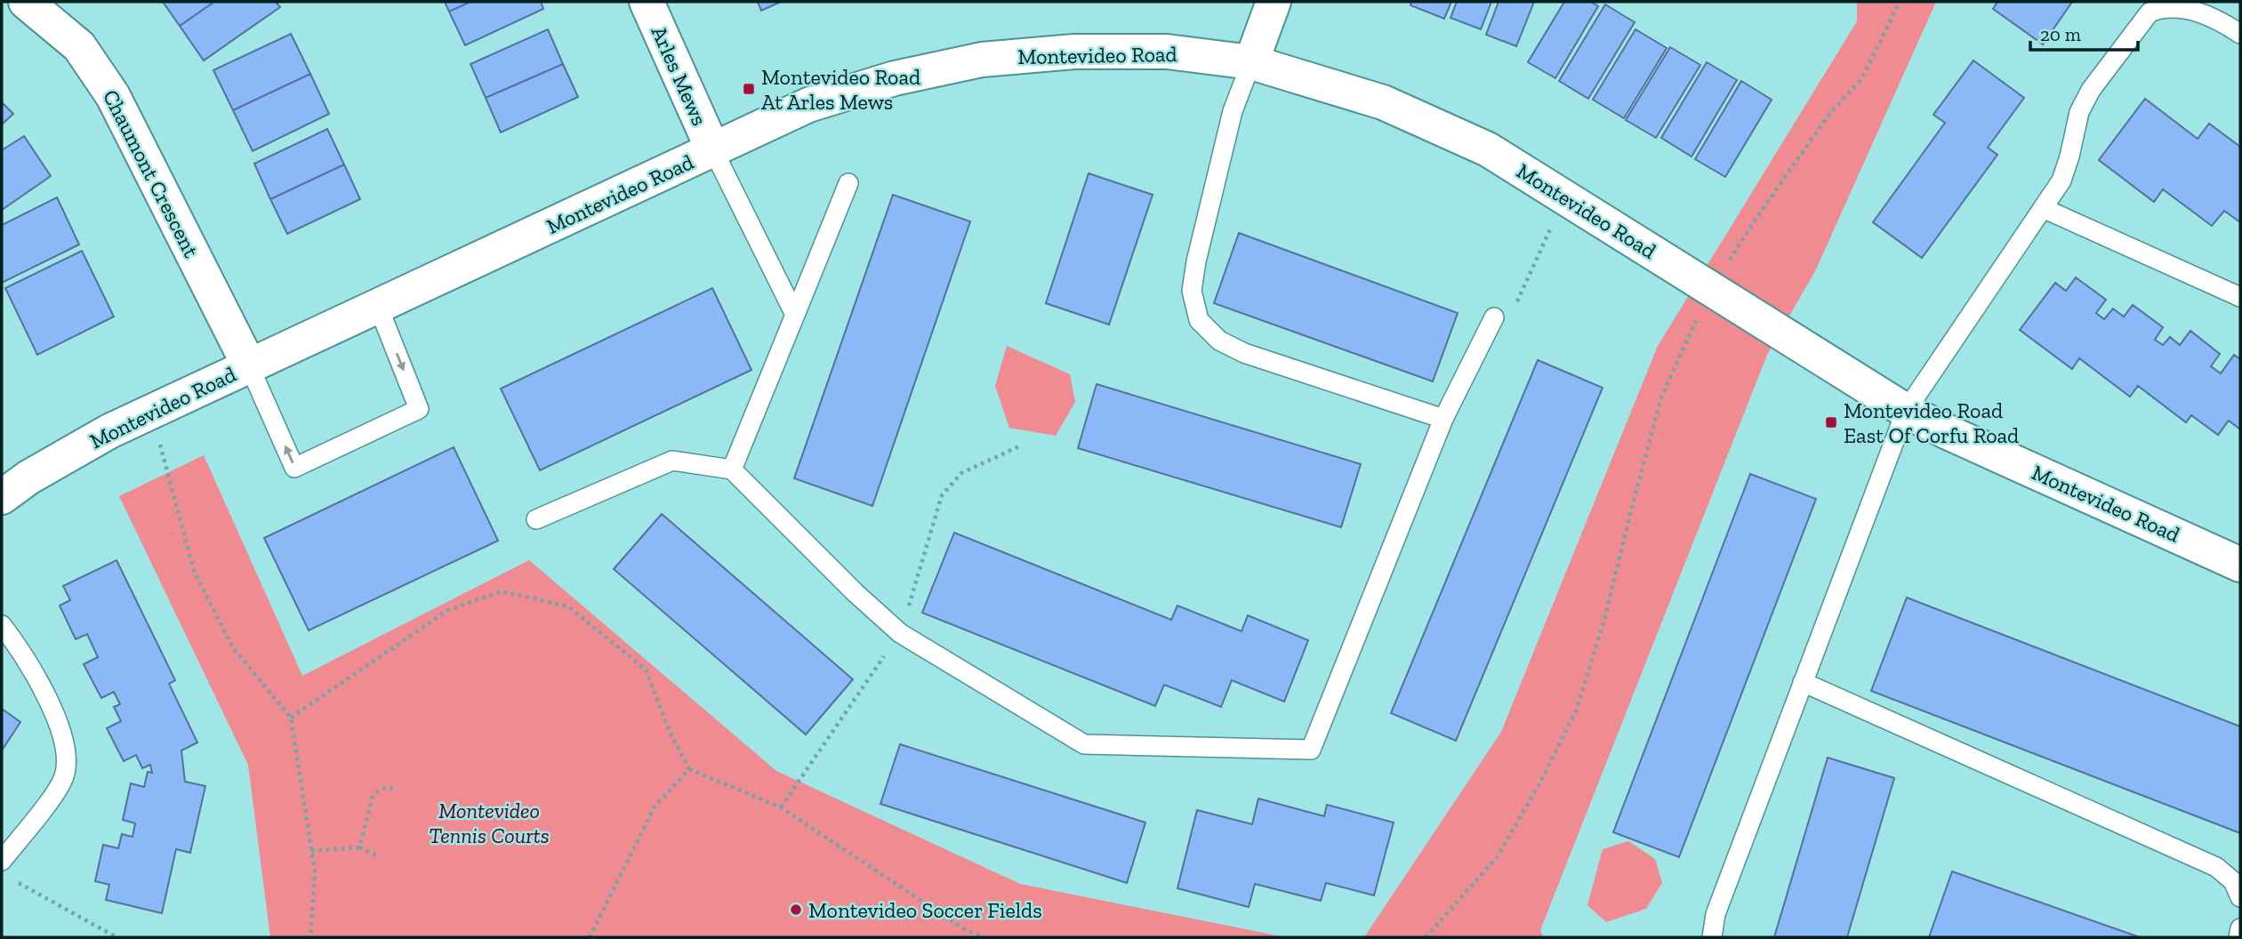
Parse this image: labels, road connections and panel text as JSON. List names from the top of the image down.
{
  "streets": {
    "street": ["Montevideo Road", "Arles Mews", "Chaumont Crescent"]
  },
  "crossings": [
    ["Montevideo Road", "Arles Mews"],
    ["Montevideo Road", "Chaumont Crescent"]
  ],
  "parks": ["Montevideo Tennis Courts"],
  "places": {
    "transit": ["Montevideo Road At Arles Mews", "Montevideo Road East Of Corfu Road"],
    "other": ["Montevideo Soccer Fields"]
  },
  "scale_bar": "20 m"
}
